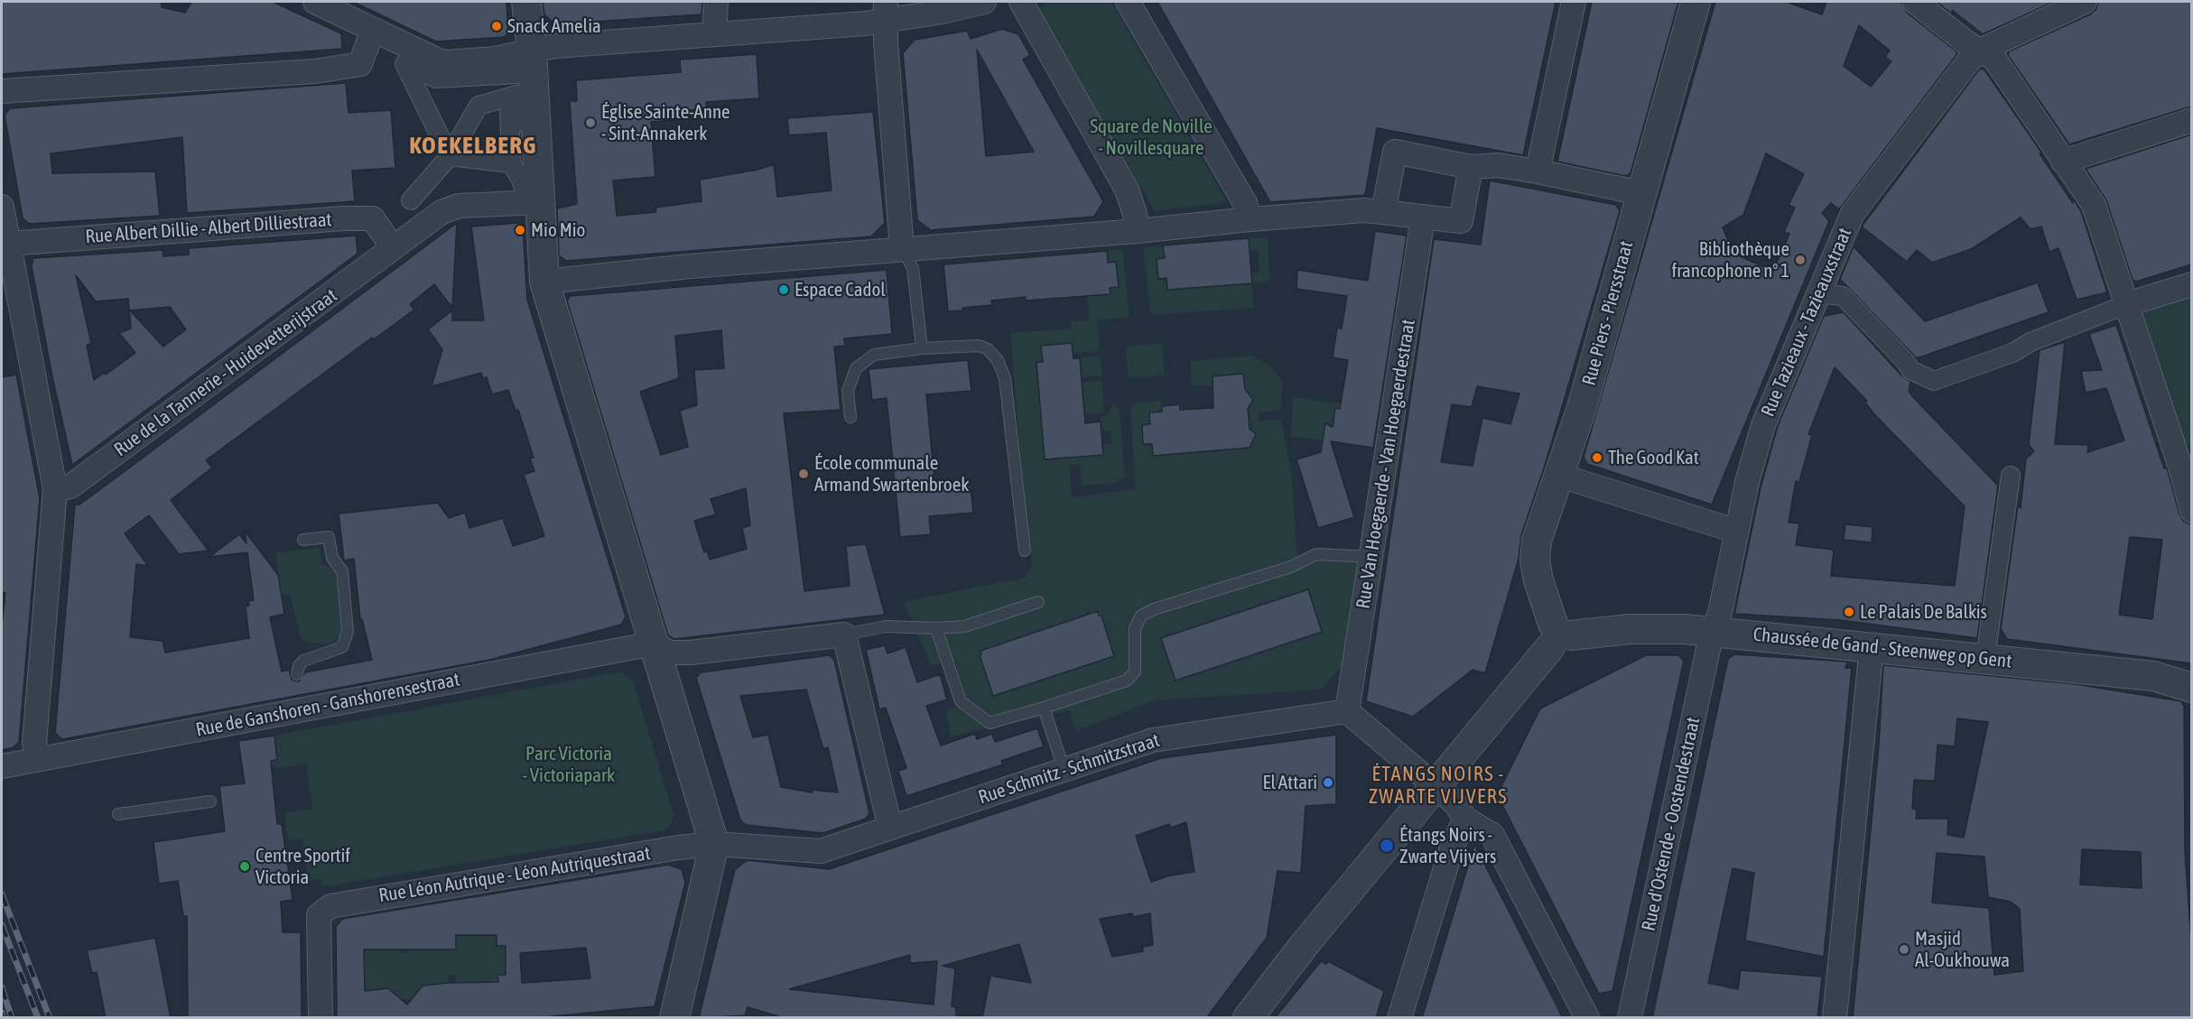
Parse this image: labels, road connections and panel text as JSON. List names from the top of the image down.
{
  "streets": {
    "street": [
      "Rue Albert Dillie - Albert Dilliestraat",
      "Rue Piers - Piersstraat",
      "Rue Tazieaux - Tazieauxstraat",
      "Rue de la Tannerie - Huidevetterijstraat",
      "Rue Van Hoegaerde - Van Hoegaerdestraat",
      "Chaussée de Gand - Steenweg op Gent",
      "Rue de Ganshoren - Ganshorensestraat",
      "Rue Schmitz - Schmitzstraat",
      "Rue d'Ostende - Oostendestraat",
      "Rue Léon Autrique - Léon Autriquestraat"
    ]
  },
  "crossings": [
    ["Rue Albert Dillie - Albert Dilliestraat", "Rue de la Tannerie - Huidevetterijstraat"],
    ["Rue Piers - Piersstraat", "Chaussée de Gand - Steenweg op Gent"],
    ["Rue Tazieaux - Tazieauxstraat", "Chaussée de Gand - Steenweg op Gent"],
    ["Rue Tazieaux - Tazieauxstraat", "Rue d'Ostende - Oostendestraat"],
    ["Rue Van Hoegaerde - Van Hoegaerdestraat", "Rue Schmitz - Schmitzstraat"],
    ["Chaussée de Gand - Steenweg op Gent", "Rue d'Ostende - Oostendestraat"],
    ["Rue Schmitz - Schmitzstraat", "Rue Léon Autrique - Léon Autriquestraat"]
  ],
  "districts": ["KOEKELBERG", "ÉTANGS NOIRS - ZWARTE VIJVERS"],
  "parks": ["Square de Noville - Novillesquare", "Parc Victoria - Victoriapark"],
  "places": [
    "Snack Amelia",
    "Église Sainte-Anne - Sint-Annakerk",
    "Mio Mio",
    "Bibliothèque francophone n° 1",
    "Espace Cadol",
    "The Good Kat",
    "École communale Armand Swartenbroek",
    "Le Palais De Balkis",
    "El Attari",
    "Étangs Noirs - Zwarte Vijvers",
    "Centre Sportif Victoria",
    "Masjid Al-Oukhouwa"
  ]
}
